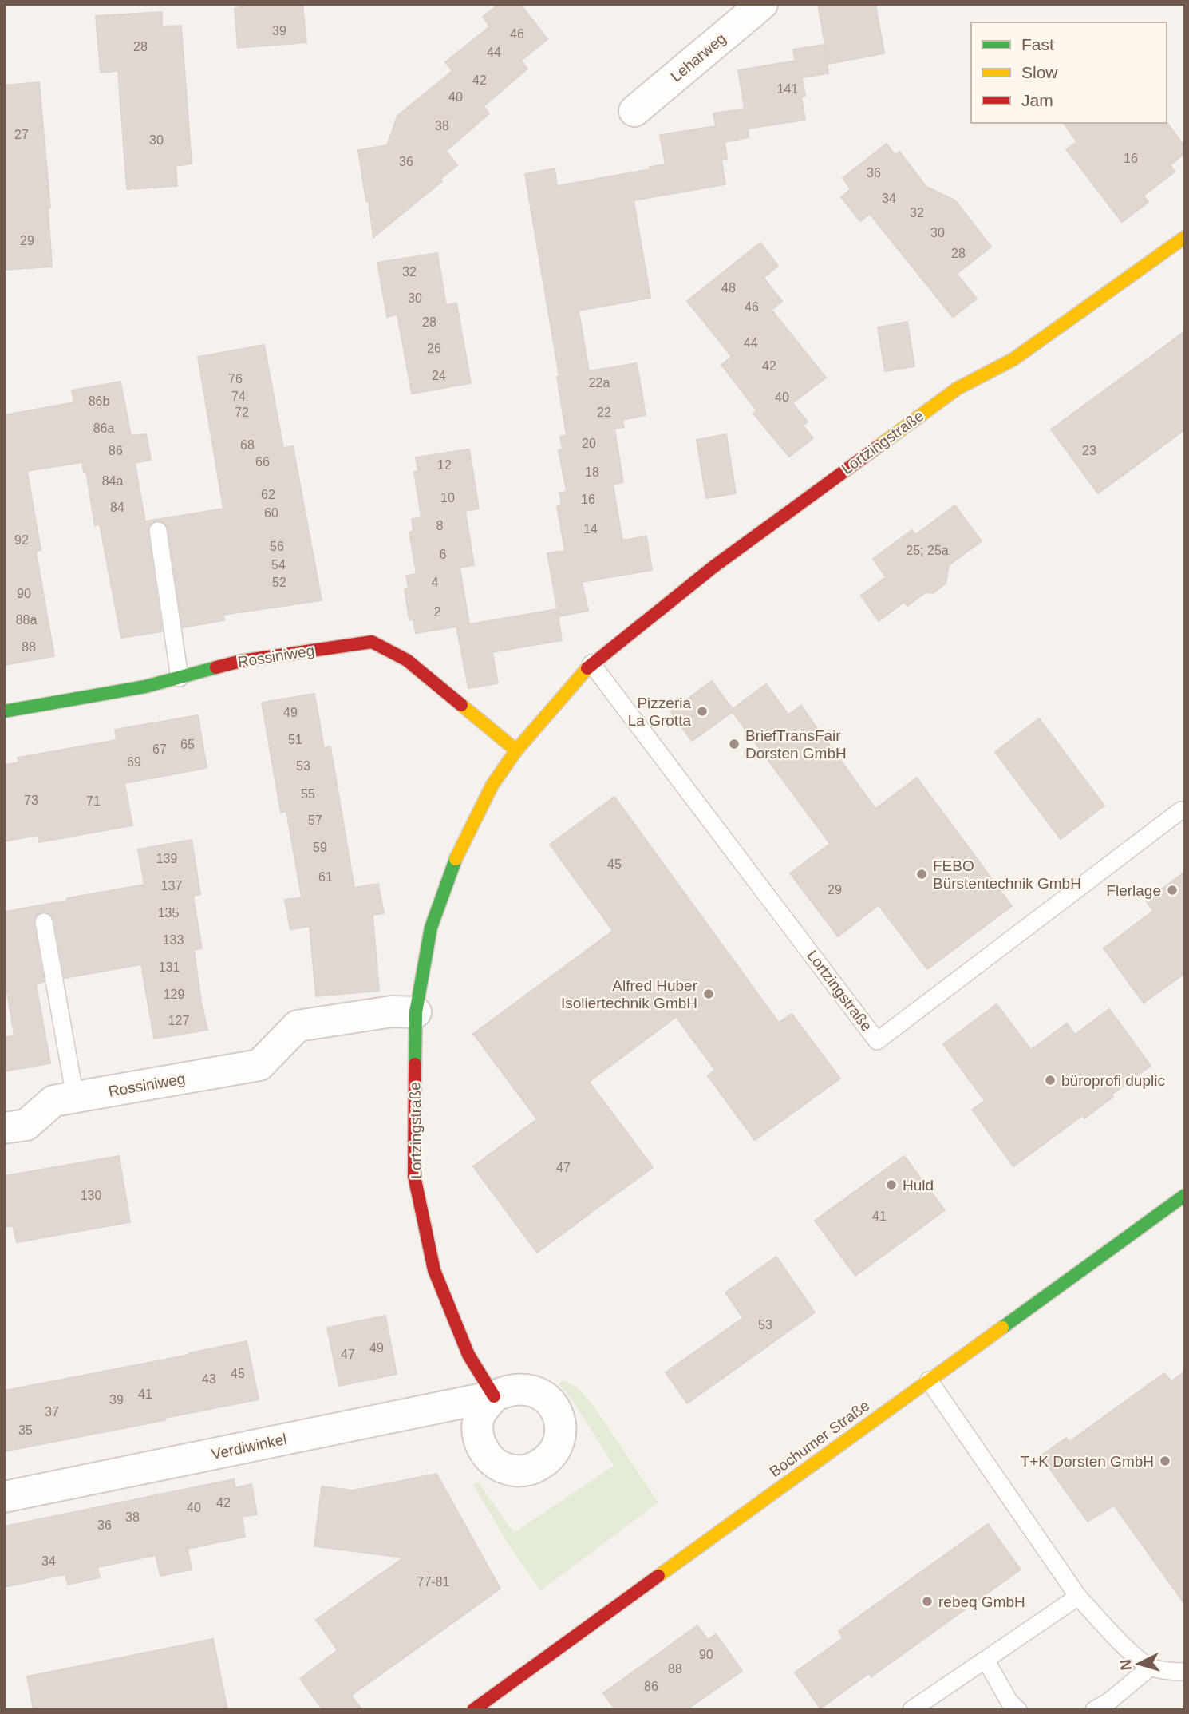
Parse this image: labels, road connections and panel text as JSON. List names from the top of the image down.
{
  "streets": {
    "street": [
      "Leharweg",
      "Lortzingstraße",
      "Rossiniweg",
      "Bochumer Straße",
      "Verdiwinkel"
    ]
  },
  "crossings": [
    ["Lortzingstraße", "Rossiniweg"],
    ["Lortzingstraße", "Verdiwinkel"]
  ],
  "places": [
    "Pizzeria La Grotta",
    "BriefTransFair Dorsten GmbH",
    "FEBO Bürstentechnik GmbH",
    "Flerlage",
    "Alfred Huber Isoliertechnik GmbH",
    "büroprofi duplic",
    "Huld",
    "T+K Dorsten GmbH",
    "rebeq GmbH"
  ],
  "house_numbers": [
    "39",
    "46",
    "28",
    "44",
    "42",
    "141",
    "40",
    "38",
    "27",
    "30",
    "16",
    "36",
    "36",
    "34",
    "32",
    "30",
    "29",
    "28",
    "32",
    "48",
    "30",
    "46",
    "28",
    "44",
    "26",
    "42",
    "24",
    "76",
    "22a",
    "74",
    "40",
    "86b",
    "72",
    "22",
    "86a",
    "20",
    "68",
    "86",
    "23",
    "66",
    "12",
    "18",
    "84a",
    "62",
    "10",
    "16",
    "84",
    "60",
    "8",
    "14",
    "92",
    "56",
    "25; 25a",
    "6",
    "54",
    "52",
    "4",
    "90",
    "2",
    "88a",
    "88",
    "49",
    "51",
    "65",
    "67",
    "69",
    "53",
    "55",
    "73",
    "71",
    "57",
    "59",
    "139",
    "45",
    "61",
    "137",
    "29",
    "135",
    "133",
    "131",
    "129",
    "127",
    "47",
    "130",
    "41",
    "53",
    "49",
    "47",
    "45",
    "43",
    "41",
    "39",
    "37",
    "35",
    "42",
    "40",
    "38",
    "36",
    "34",
    "77-81",
    "90",
    "88",
    "86"
  ],
  "legend": ["Fast", "Slow", "Jam"],
  "north": "left"
}
